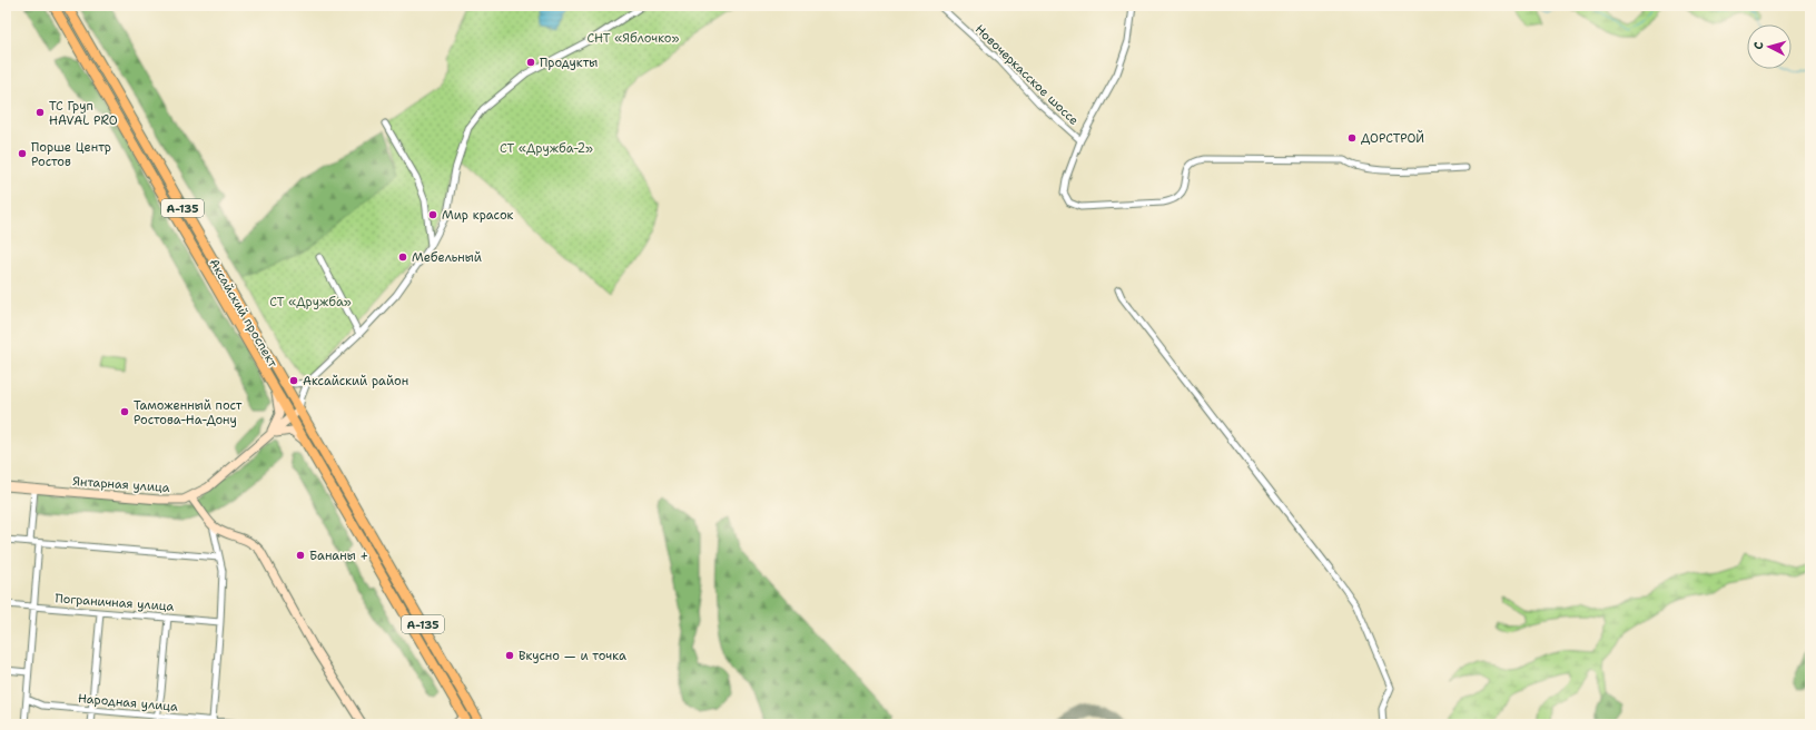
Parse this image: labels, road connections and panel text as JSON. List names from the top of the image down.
{
  "streets": {
    "main road": ["А-135", "Аксайский проспект"],
    "street": [
      "Новочеркасское шоссе",
      "Янтарная улица",
      "Пограничная улица",
      "Народная улица"
    ]
  },
  "crossings": [
    ["Аксайский проспект", "Янтарная улица"]
  ],
  "parks": ["СНТ «Яблочко»", "СТ «Дружба-2»", "СТ «Дружба»"],
  "places": [
    "Продукты",
    "ТС Груп HAVAL PRO",
    "ДОРСТРОЙ",
    "Порше Центр Ростов",
    "Мир красок",
    "Мебельный",
    "Аксайский район",
    "Таможенный пост Ростова-На-Дону",
    "Бананы +",
    "Вкусно — и точка"
  ],
  "north": "left"
}
